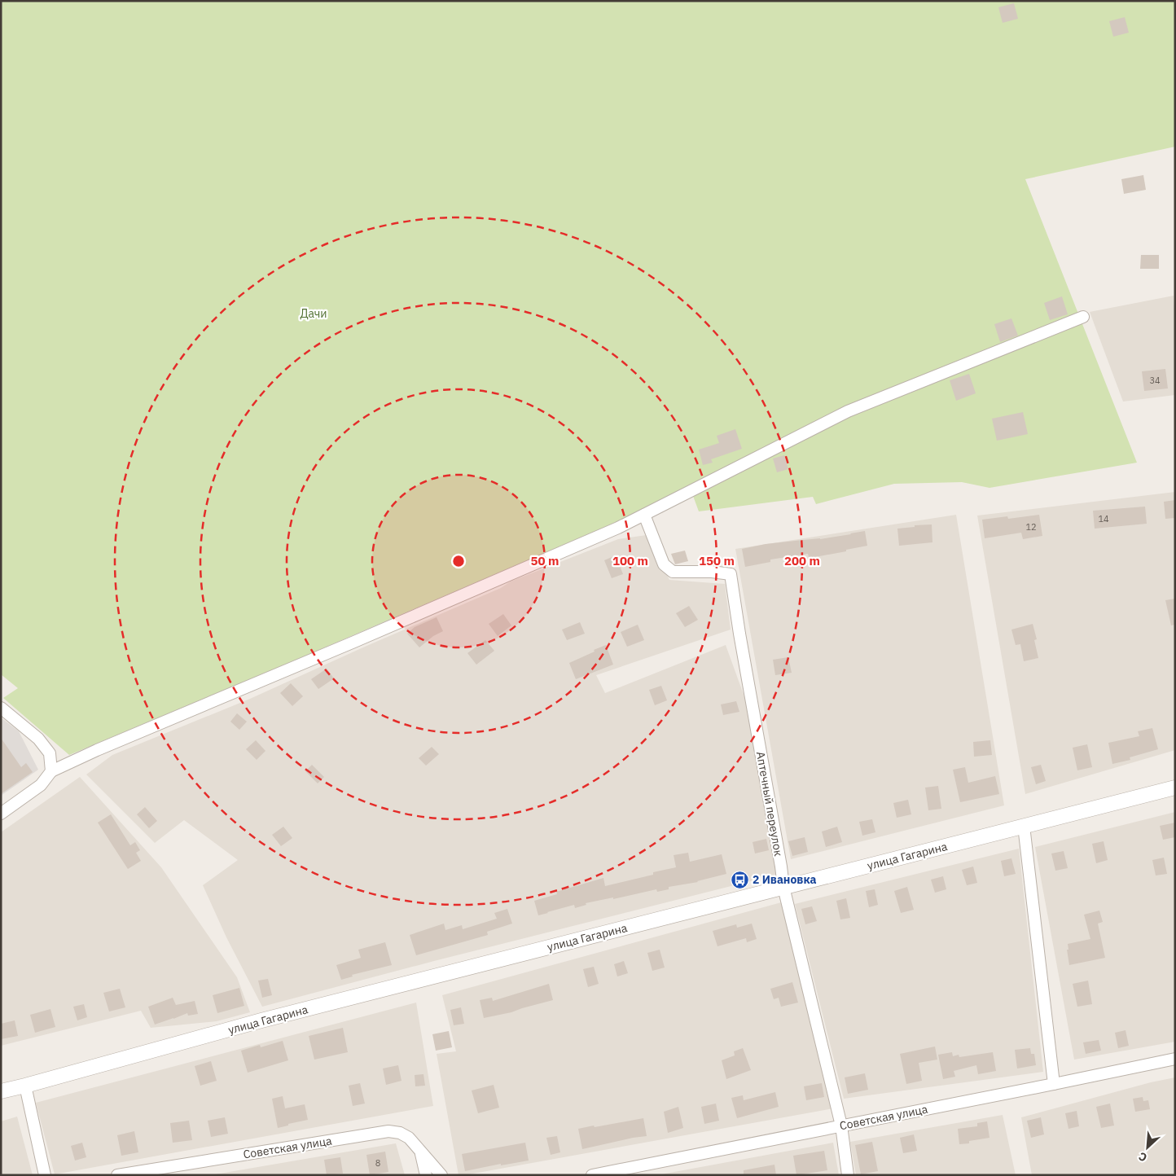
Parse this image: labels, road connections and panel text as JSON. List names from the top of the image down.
{
  "streets": {
    "street": ["Аптечный переулок", "улица Гагарина", "Советская улица"]
  },
  "crossings": [
    ["Аптечный переулок", "улица Гагарина"],
    ["Аптечный переулок", "Советская улица"]
  ],
  "parks": ["Дачи"],
  "places": {
    "bus stop": ["2 Ивановка"]
  },
  "house_numbers": [
    "34",
    "14",
    "12",
    "8"
  ],
  "north": "bottom left",
  "rings": [
    "50 m",
    "100 m",
    "150 m",
    "200 m"
  ]
}
